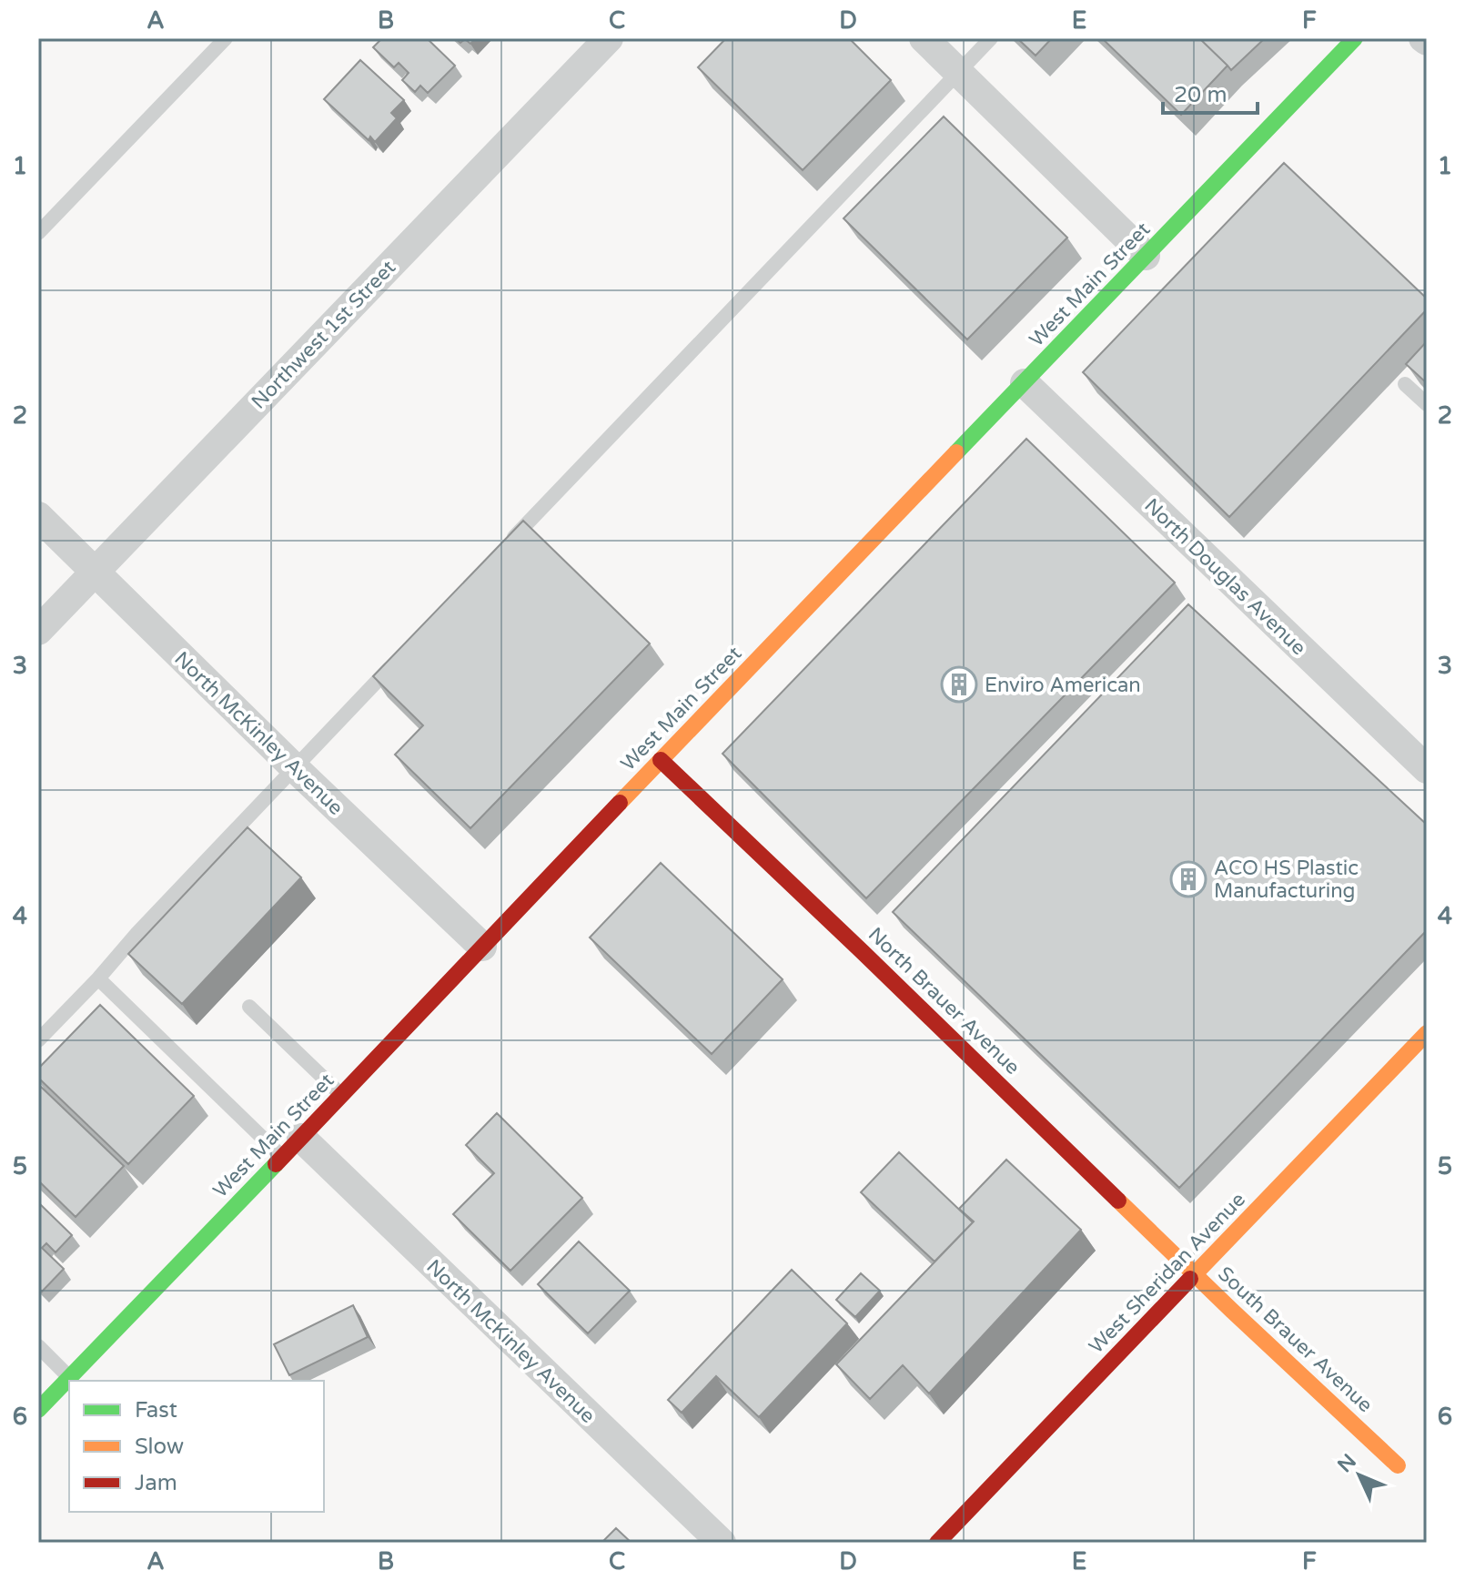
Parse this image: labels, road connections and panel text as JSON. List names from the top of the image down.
{
  "streets": {
    "main road": [
      "West Main Street",
      "North Brauer Avenue",
      "West Sheridan Avenue",
      "South Brauer Avenue"
    ],
    "street": ["Northwest 1st Street", "North Douglas Avenue", "North McKinley Avenue"]
  },
  "crossings": [
    ["West Main Street", "North Douglas Avenue"],
    ["West Main Street", "North McKinley Avenue"],
    ["West Main Street", "North Brauer Avenue"],
    ["Northwest 1st Street", "North McKinley Avenue"],
    ["North Brauer Avenue", "West Sheridan Avenue"],
    ["North Brauer Avenue", "South Brauer Avenue"],
    ["West Sheridan Avenue", "South Brauer Avenue"]
  ],
  "places": {
    "building": ["Enviro American", "ACO HS Plastic Manufacturing"]
  },
  "legend": ["Fast", "Slow", "Jam"],
  "scale_bar": "20 m",
  "north": "top left",
  "grid": {
    "columns": [
      "A",
      "B",
      "C",
      "D",
      "E",
      "F"
    ],
    "rows": [
      "1",
      "2",
      "3",
      "4",
      "5",
      "6"
    ]
  }
}
